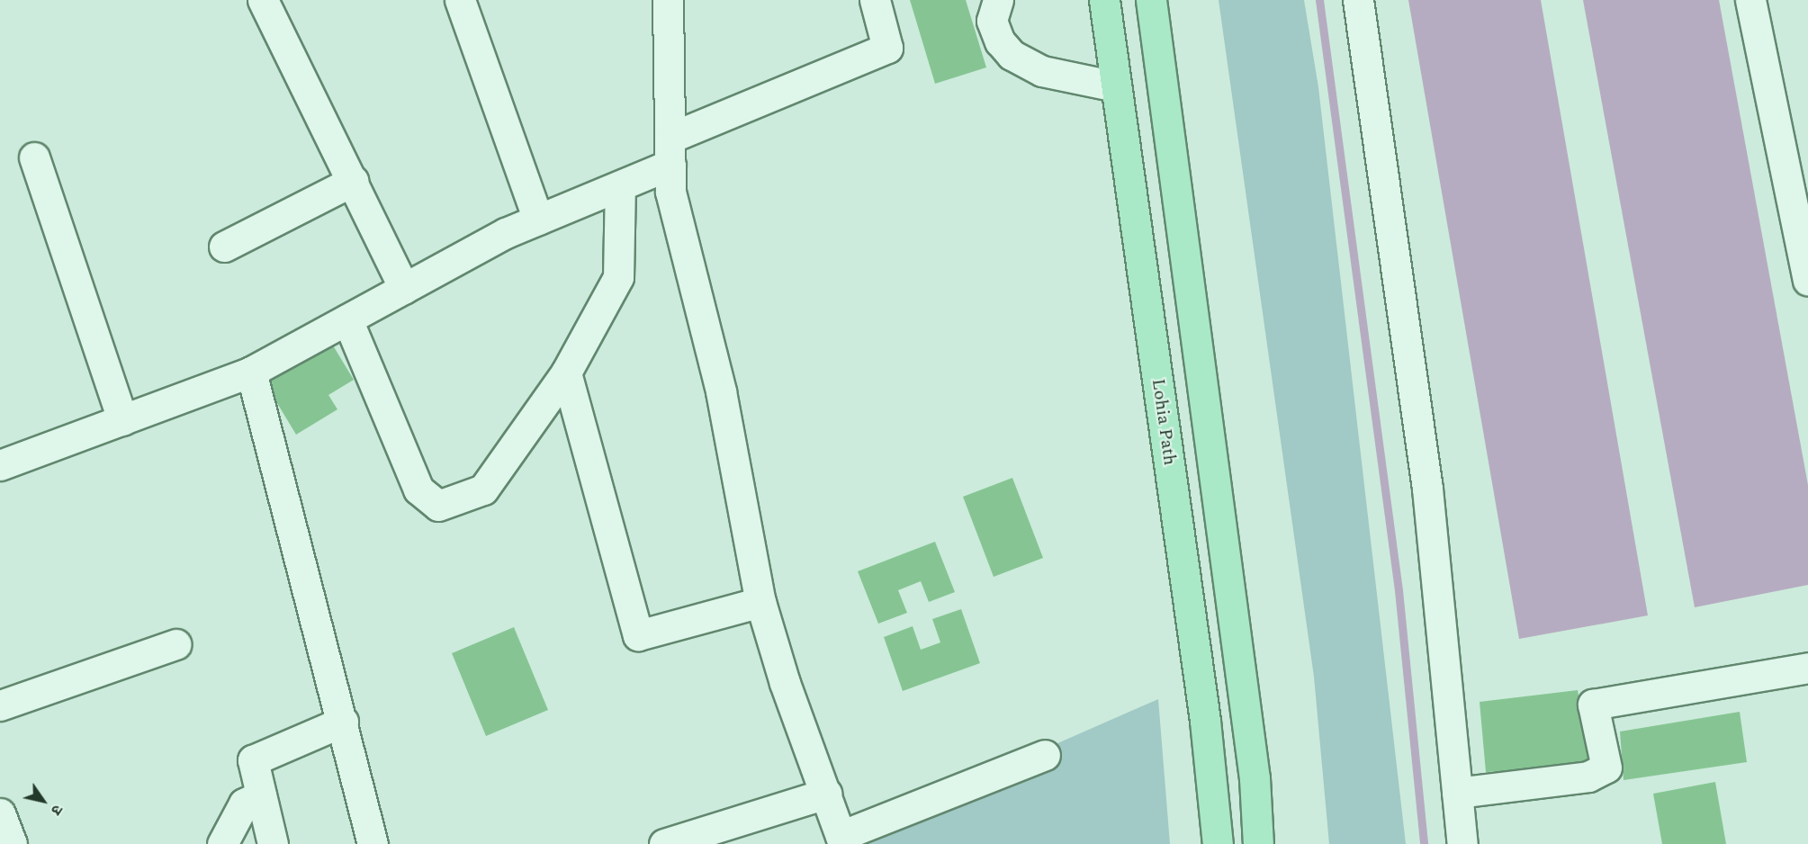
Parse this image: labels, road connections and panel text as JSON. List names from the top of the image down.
{
  "streets": {
    "main road": ["Lohia Path"]
  },
  "north": "bottom right"
}
